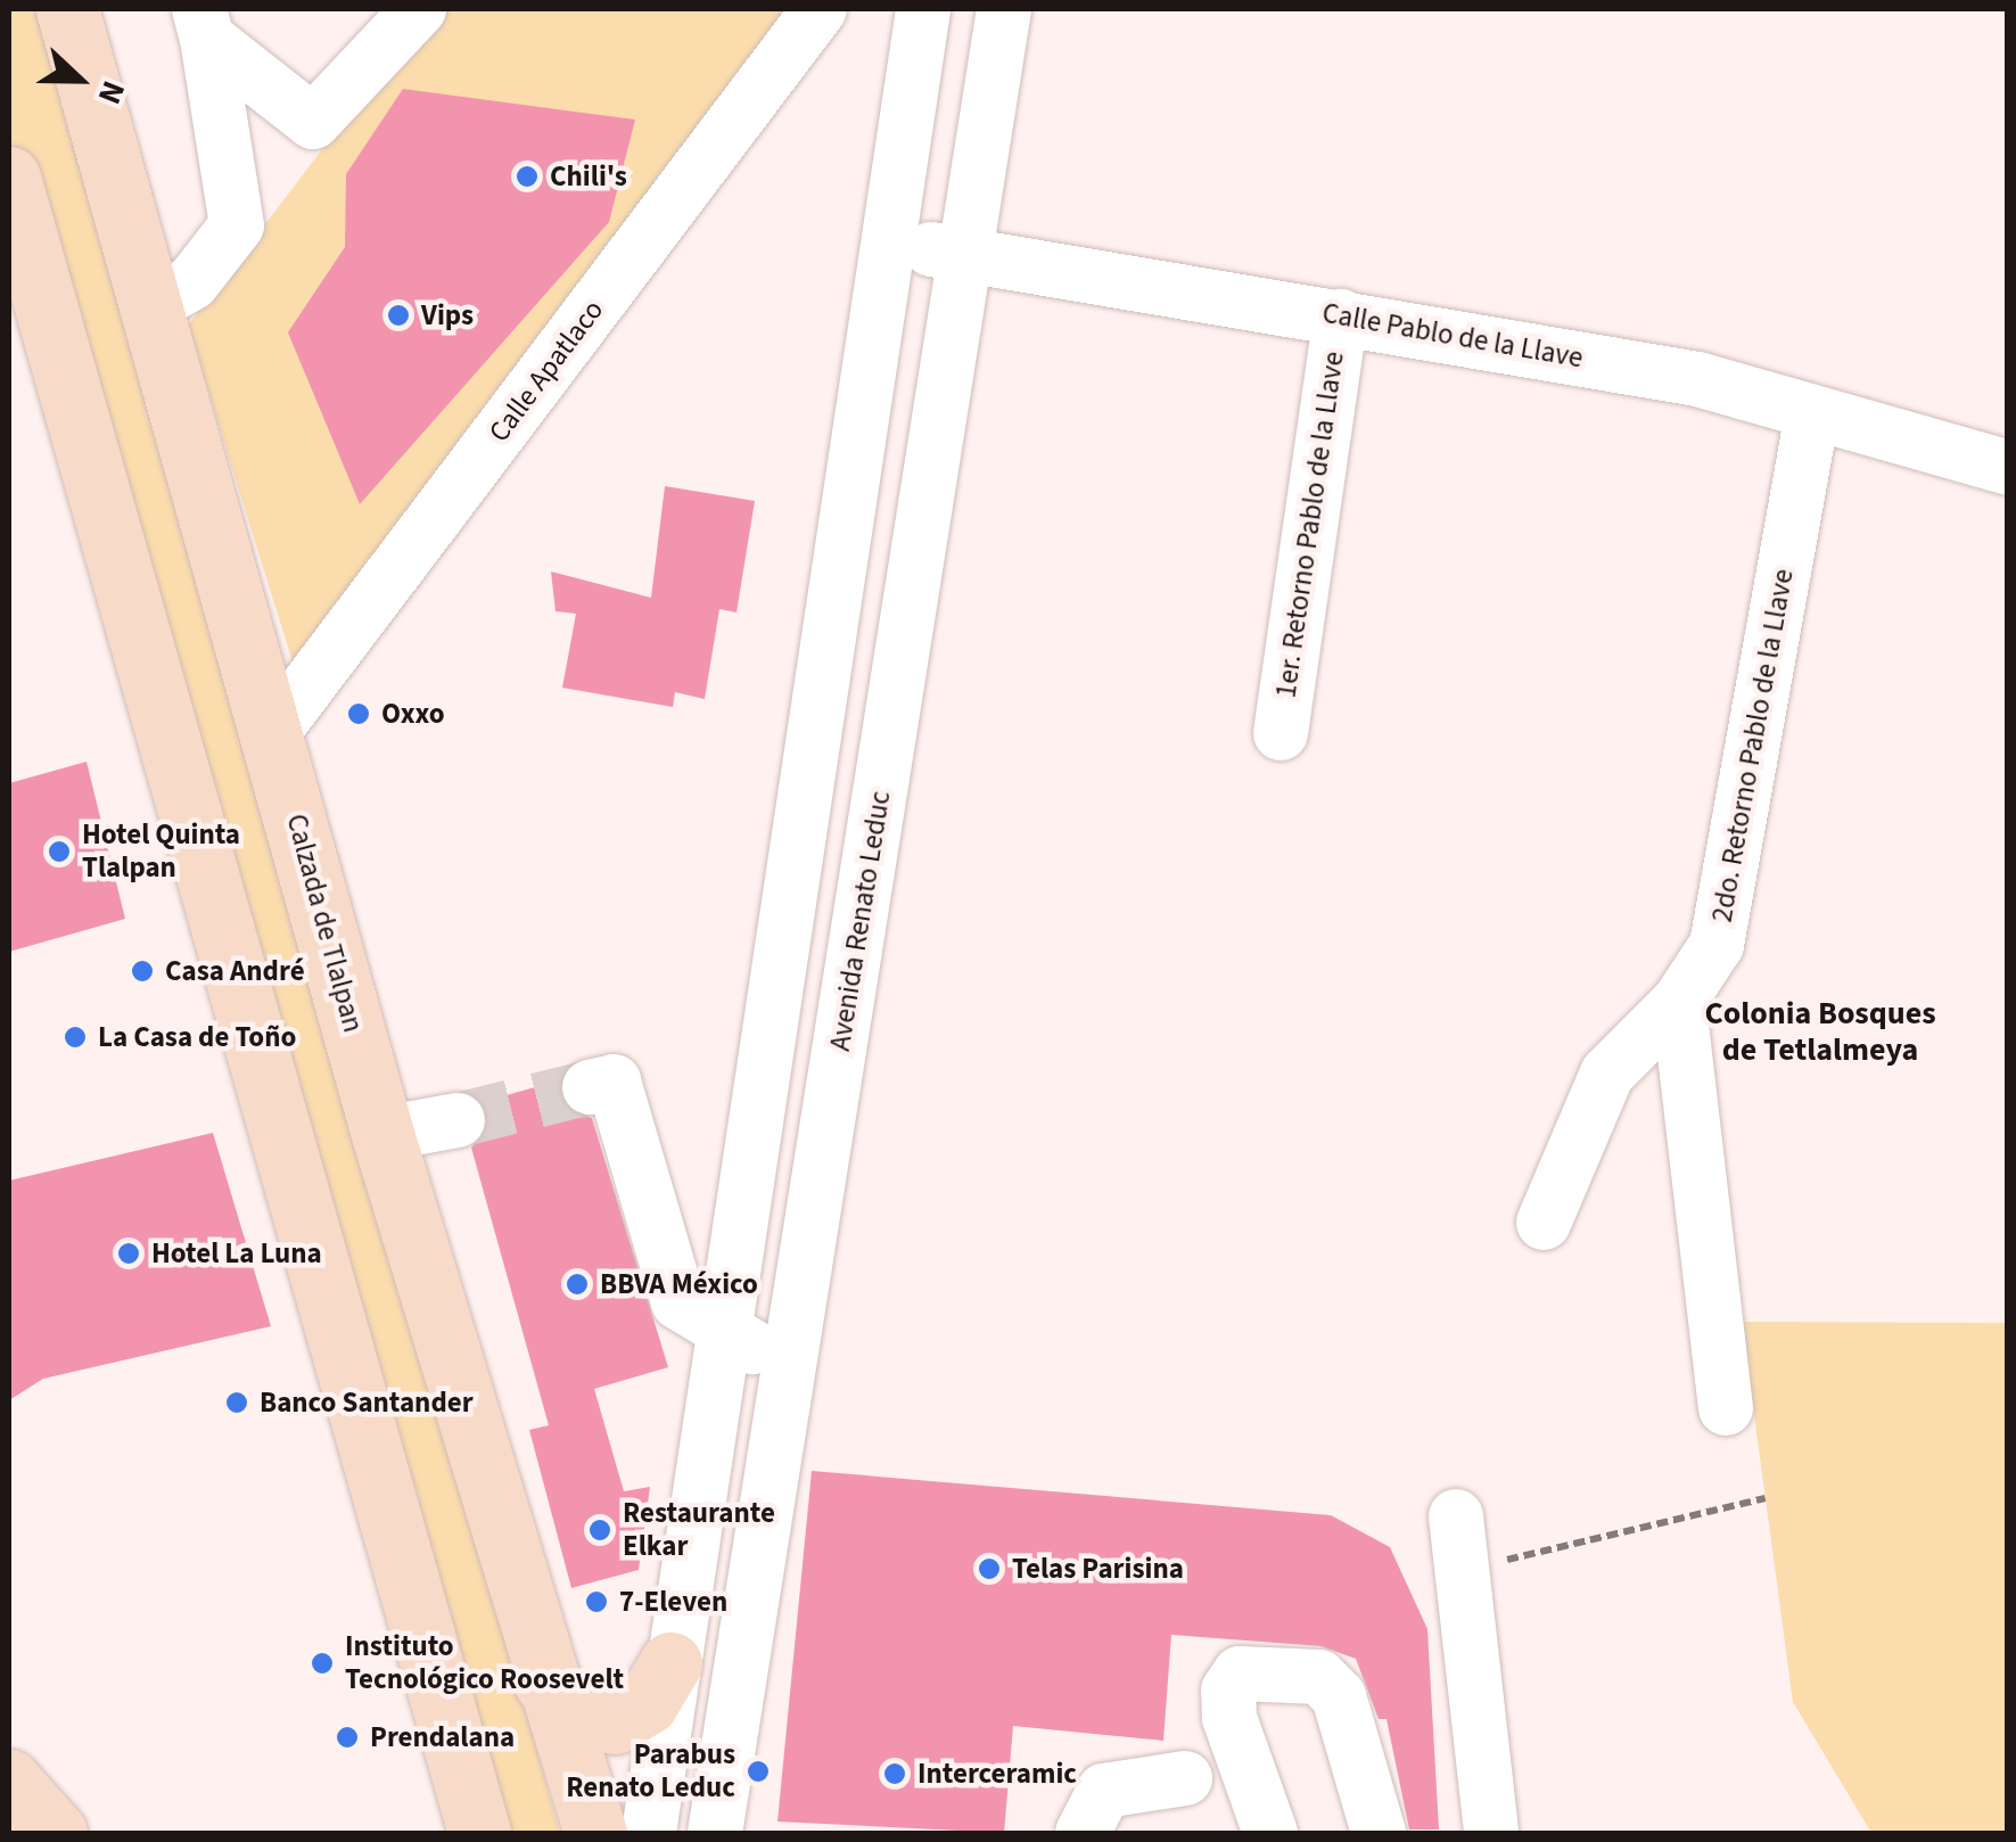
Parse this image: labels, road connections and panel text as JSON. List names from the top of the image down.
{
  "streets": {
    "main road": ["Calzada de Tlalpan"],
    "street": [
      "Calle Pablo de la Llave",
      "Calle Apatlaco",
      "1er. Retorno Pablo de la Llave",
      "2do. Retorno Pablo de la Llave",
      "Avenida Renato Leduc"
    ]
  },
  "crossings": [
    ["Calle Pablo de la Llave", "1er. Retorno Pablo de la Llave"],
    ["Calle Pablo de la Llave", "2do. Retorno Pablo de la Llave"],
    ["Calle Pablo de la Llave", "Avenida Renato Leduc"],
    ["Calle Apatlaco", "Calzada de Tlalpan"]
  ],
  "districts": ["Colonia Bosques de Tetlalmeya"],
  "places": [
    "Chili's",
    "Vips",
    "Oxxo",
    "Hotel Quinta Tlalpan",
    "Casa André",
    "La Casa de Toño",
    "Hotel La Luna",
    "BBVA México",
    "Banco Santander",
    "Restaurante Elkar",
    "Telas Parisina",
    "7-Eleven",
    "Instituto Tecnológico Roosevelt",
    "Prendalana",
    "Parabus Renato Leduc",
    "Interceramic"
  ],
  "north": "right"
}
